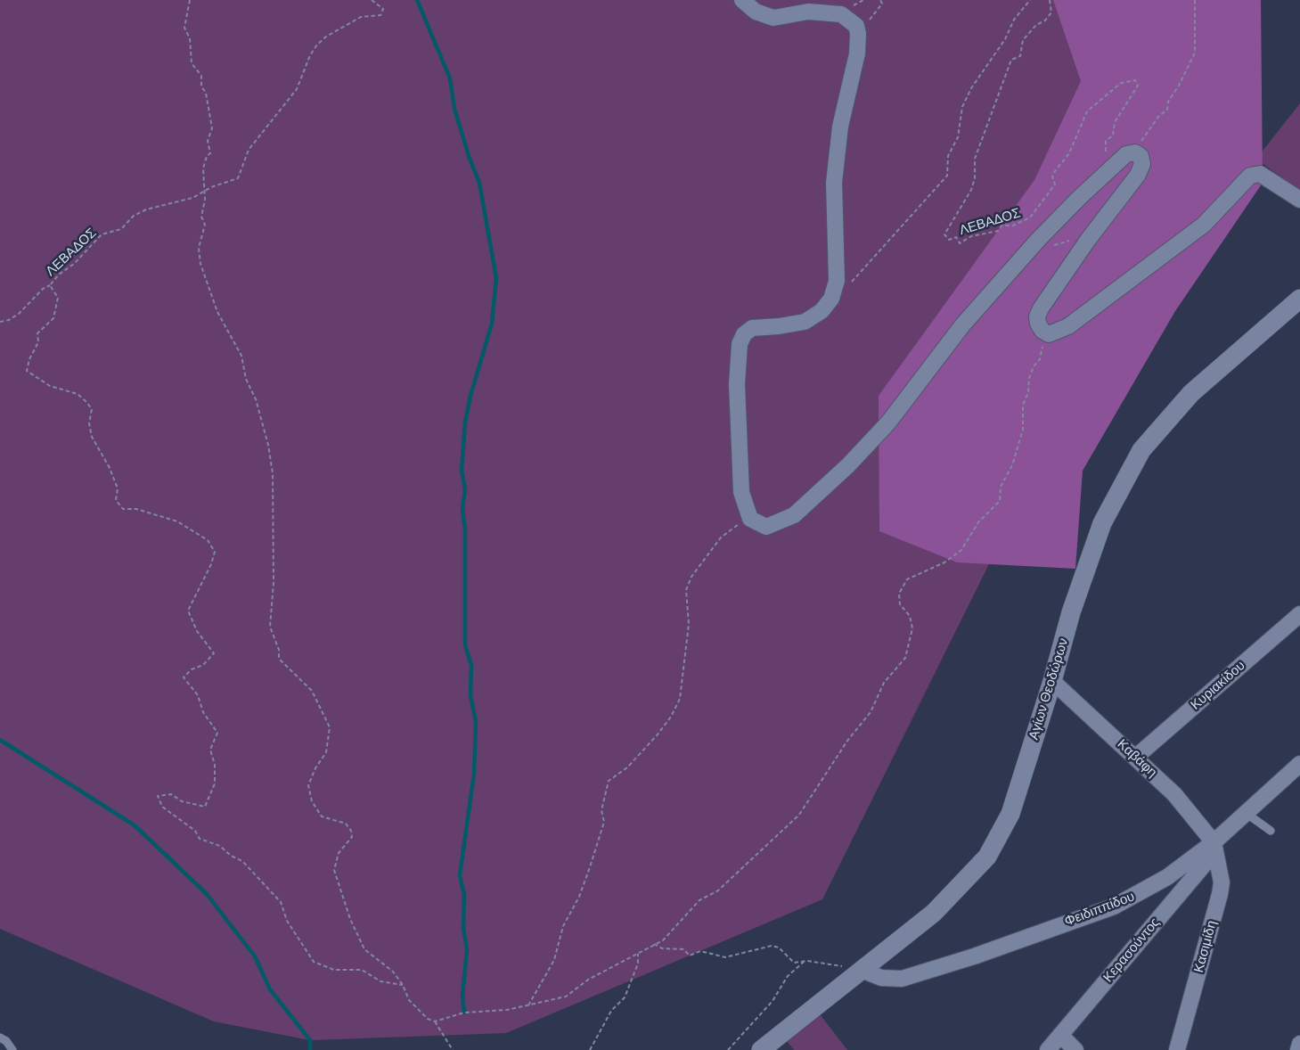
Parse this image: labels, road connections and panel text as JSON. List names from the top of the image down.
{
  "streets": {
    "street": [
      "Κυριακίδου",
      "Αγίων Θεοδώρων",
      "Καβάφη",
      "Φειδιππίδου",
      "Κασιμίδη",
      "Κερασούντος"
    ],
    "path": ["ΛΕΒΑΔΟΣ"]
  },
  "crossings": [
    ["Κυριακίδου", "Καβάφη"],
    ["Αγίων Θεοδώρων", "Καβάφη"],
    ["Αγίων Θεοδώρων", "Φειδιππίδου"],
    ["Καβάφη", "Φειδιππίδου"],
    ["Καβάφη", "Κασιμίδη"],
    ["Καβάφη", "Κερασούντος"],
    ["Φειδιππίδου", "Κασιμίδη"],
    ["Φειδιππίδου", "Κερασούντος"],
    ["Κασιμίδη", "Κερασούντος"]
  ]
}
